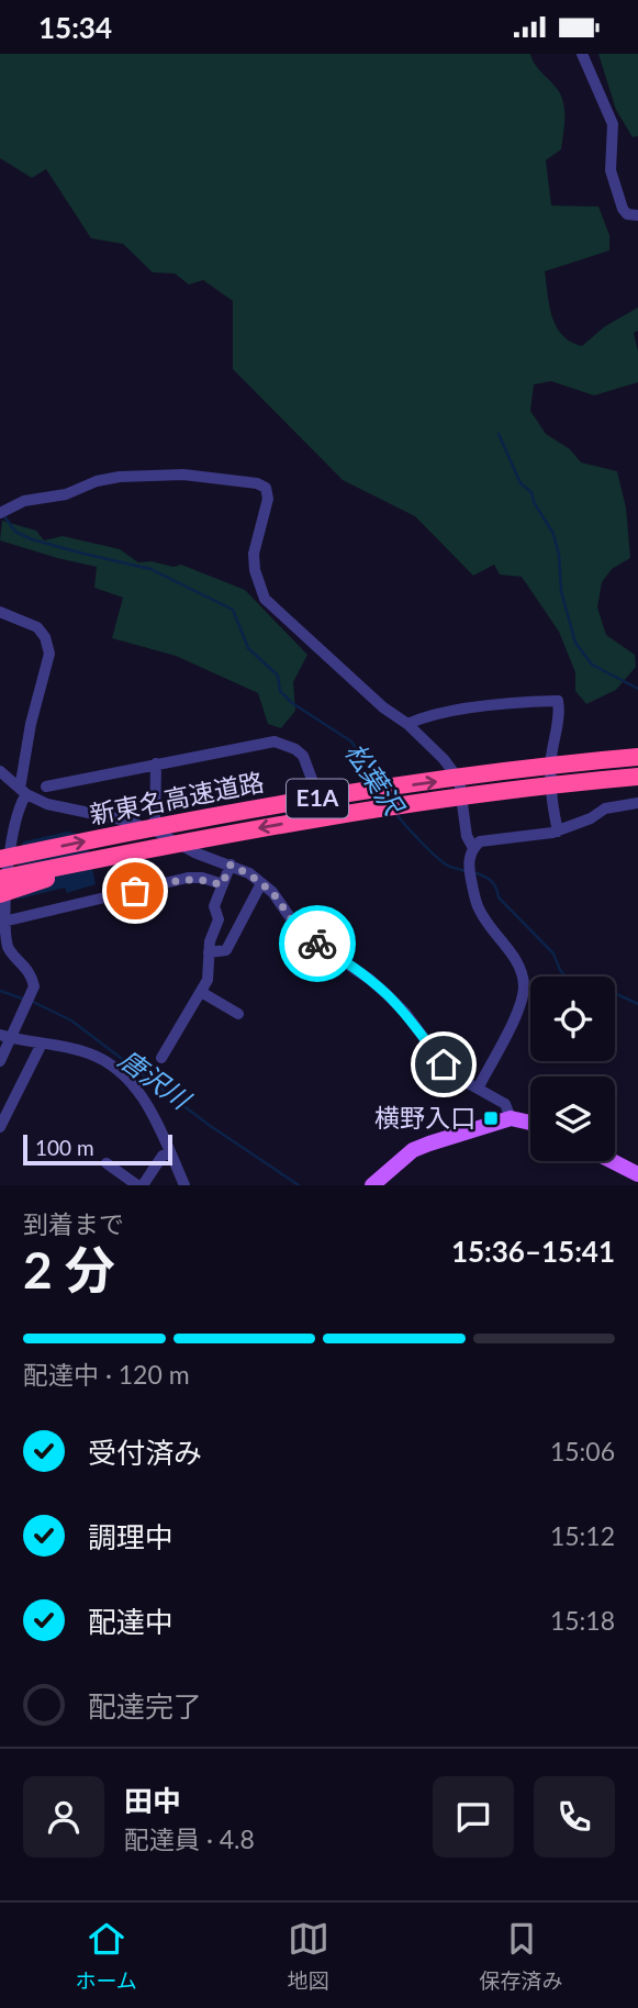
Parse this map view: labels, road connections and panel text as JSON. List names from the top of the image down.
{
  "streets": {
    "highway": ["新東名高速道路", "E1A"]
  },
  "water": ["松葉沢", "唐沢川"],
  "places": {
    "transit": ["横野入口"]
  },
  "scale_bar": "100 m",
  "page": {
    "status": "15:34",
    "scale": "100 m",
    "heading": ["2 分", "到着まで", "15:36–15:41"],
    "panel": ["田中", "配達員 · 4.8"],
    "bar": "配達中 · 120 m",
    "list": [
      ["受付済み", "15:06"],
      ["調理中", "15:12"],
      ["配達中", "15:18"],
      "配達完了"
    ],
    "tabs": ["ホーム", "地図", "保存済み"]
  }
}
